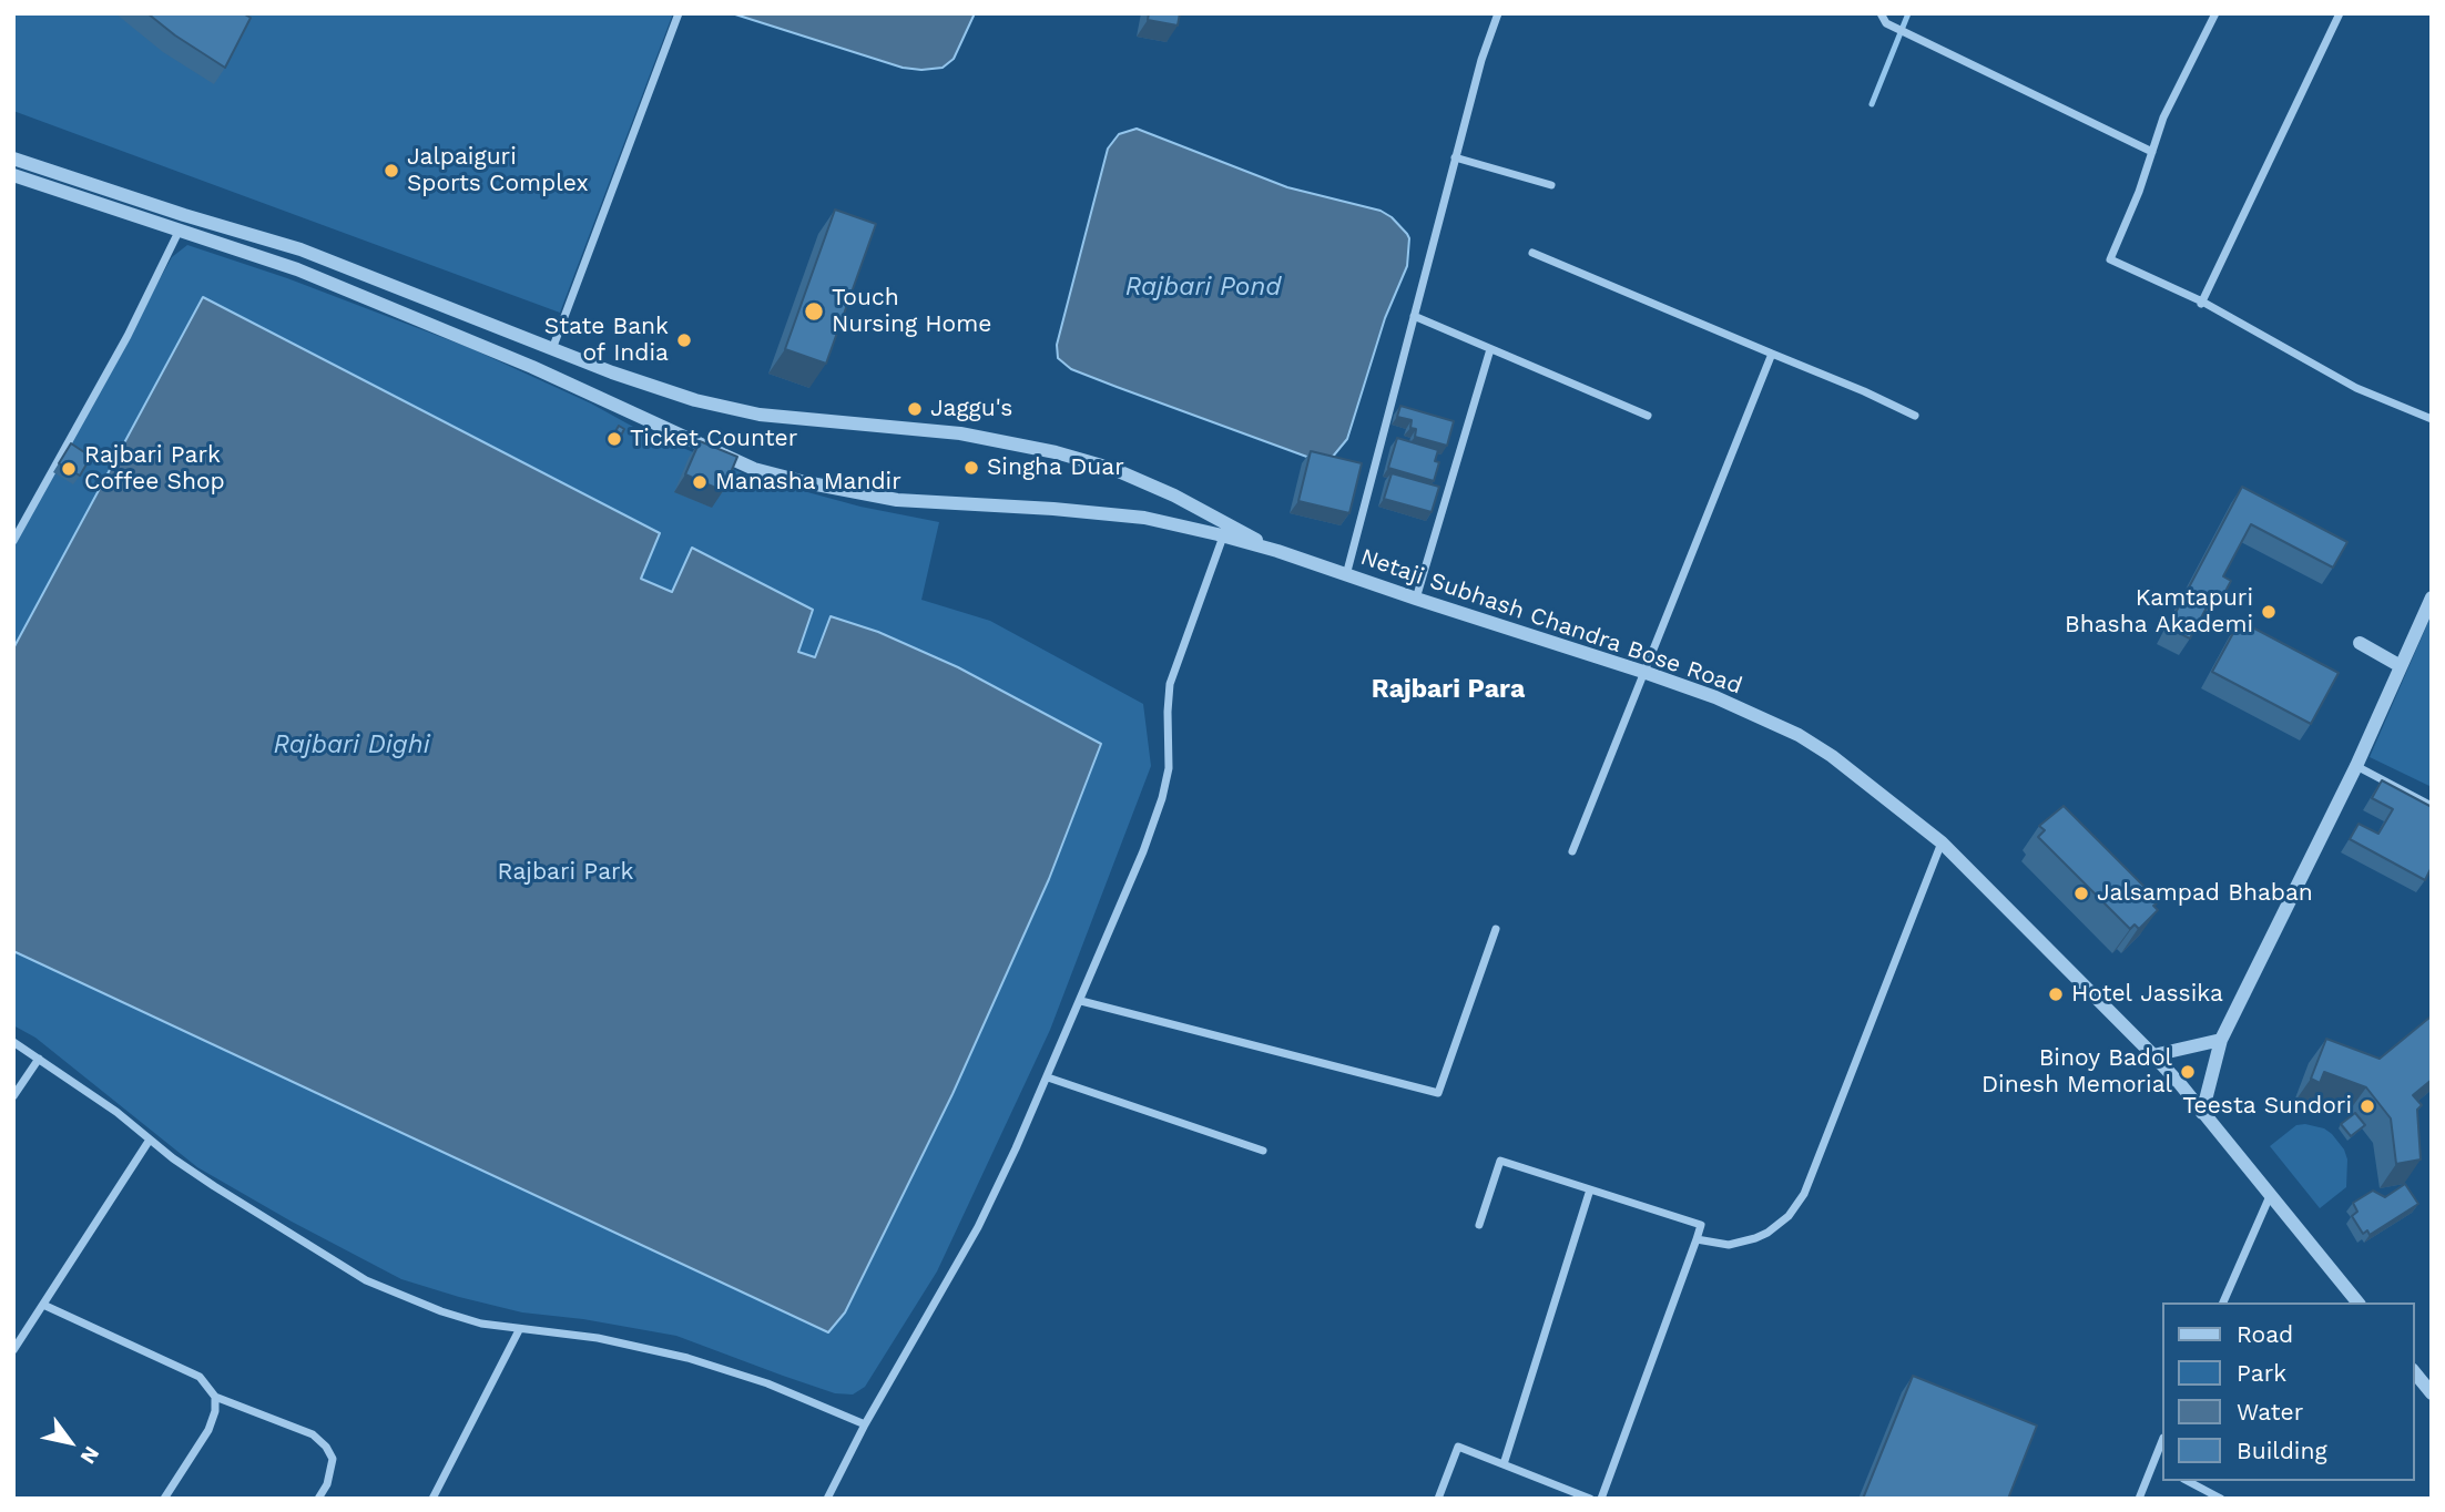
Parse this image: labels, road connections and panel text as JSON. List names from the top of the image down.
{
  "streets": {
    "street": ["Netaji Subhash Chandra Bose Road"]
  },
  "districts": ["Rajbari Para"],
  "water": ["Rajbari Pond", "Rajbari Dighi"],
  "parks": ["Rajbari Park"],
  "places": [
    "Jalpaiguri Sports Complex",
    "Touch Nursing Home",
    "State Bank of India",
    "Jaggu's",
    "Ticket Counter",
    "Singha Duar",
    "Rajbari Park Coffee Shop",
    "Manasha Mandir",
    "Kamtapuri Bhasha Akademi",
    "Jalsampad Bhaban",
    "Hotel Jassika",
    "Binoy Badol Dinesh Memorial",
    "Teesta Sundori"
  ],
  "legend": [
    "Road",
    "Park",
    "Water",
    "Building"
  ],
  "north": "bottom right"
}
